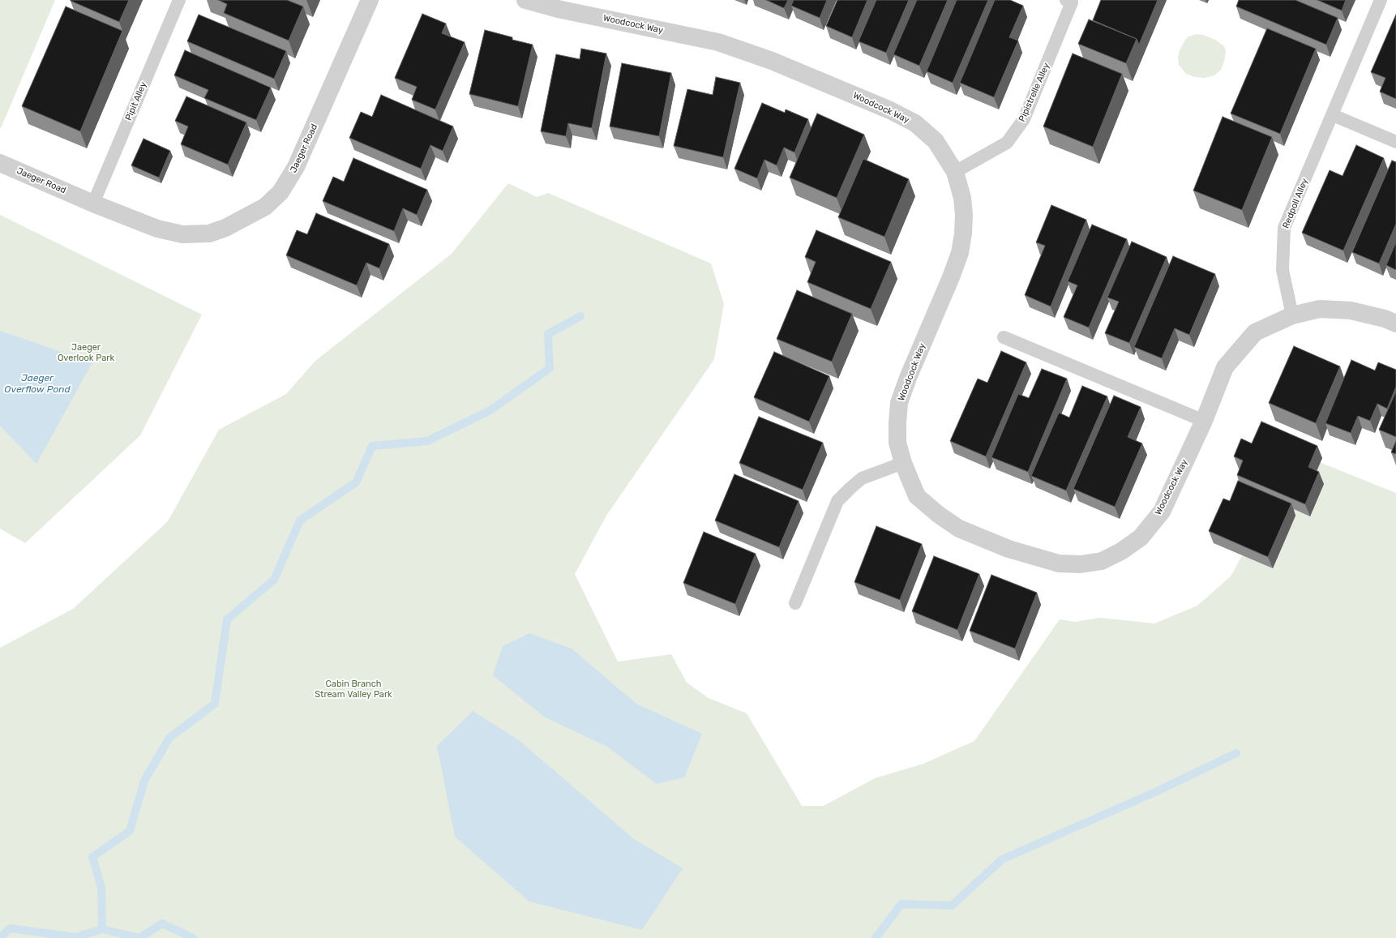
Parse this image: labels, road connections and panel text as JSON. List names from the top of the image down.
{
  "streets": {
    "street": ["Woodcock Way", "Jaeger Road"],
    "lane": ["Pipistrelle Alley", "Pipit Alley", "Redpoll Alley"]
  },
  "crossings": [
    ["Woodcock Way", "Pipistrelle Alley"],
    ["Woodcock Way", "Redpoll Alley"],
    ["Pipit Alley", "Jaeger Road"]
  ],
  "water": ["Jaeger Overflow Pond"],
  "parks": ["Jaeger Overlook Park", "Cabin Branch Stream Valley Park"]
}
